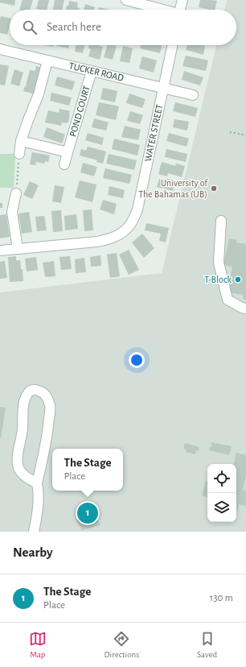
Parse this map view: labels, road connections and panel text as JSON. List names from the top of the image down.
{
  "streets": {
    "street": ["TUCKER ROAD", "POND COURT", "WATER STREET"]
  },
  "crossings": [
    ["TUCKER ROAD", "POND COURT"],
    ["TUCKER ROAD", "WATER STREET"]
  ],
  "places": ["University of The Bahamas (UB)", "T-Block"],
  "page": {
    "search": "Search here",
    "popup": ["The Stage", "Place"],
    "pins": "1",
    "heading": "Nearby",
    "list": [
      {
        "mark": "1",
        "name": "The Stage",
        "note": "Place",
        "value": "130 m"
      }
    ],
    "nav": ["Map", "Directions", "Saved"]
  }
}
